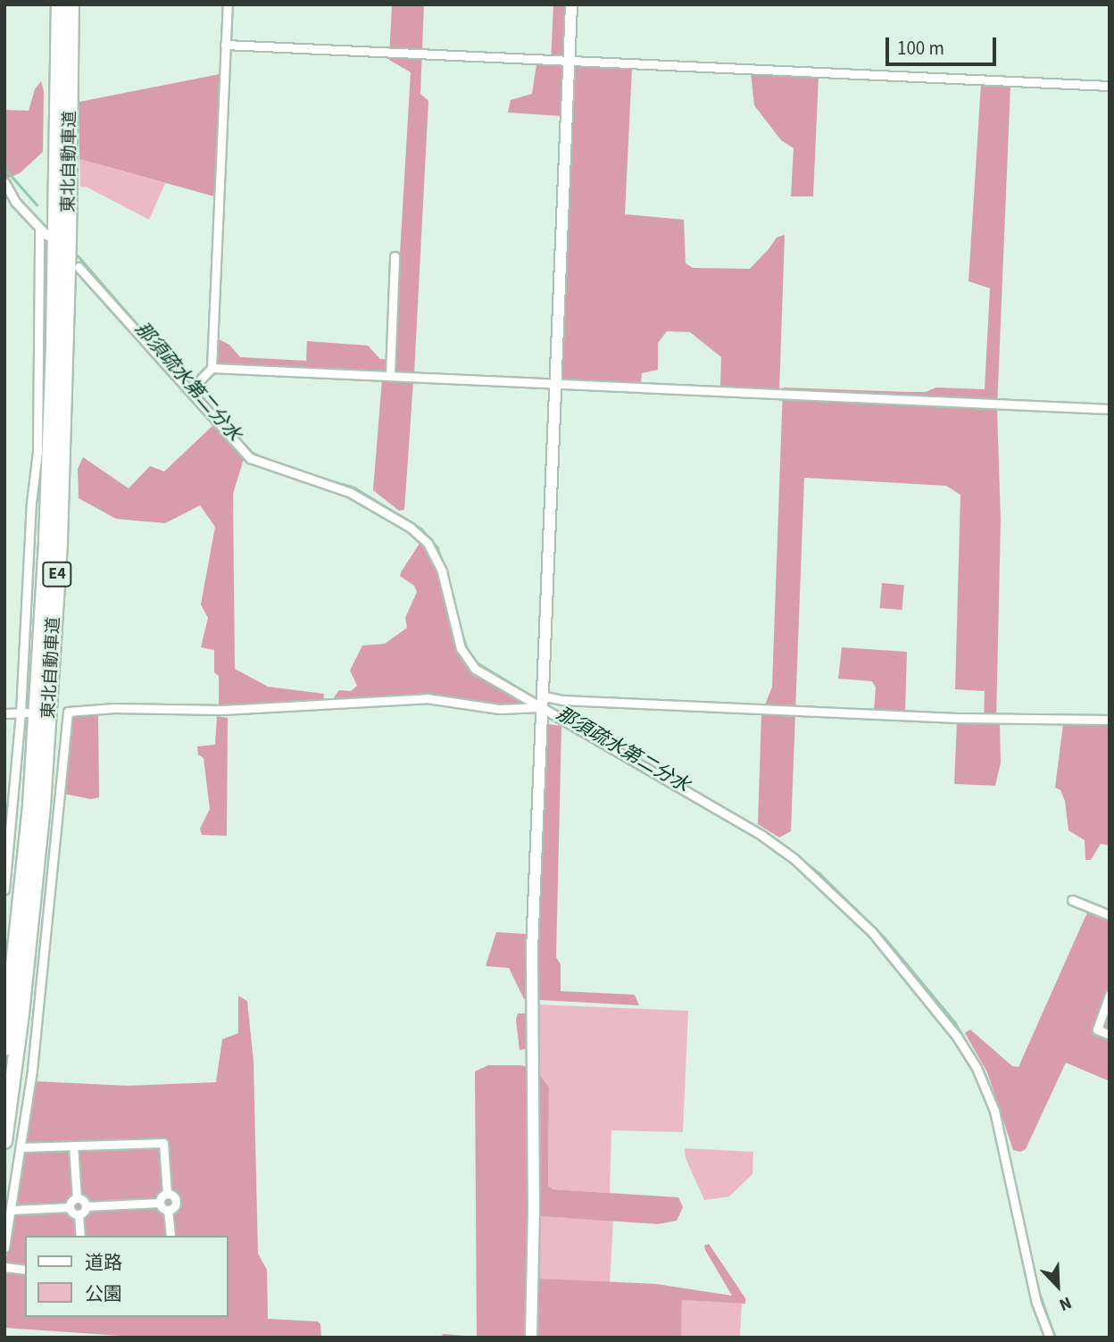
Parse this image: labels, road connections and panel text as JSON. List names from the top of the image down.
{
  "streets": {
    "highway": ["東北自動車道", "E4"]
  },
  "water": ["那須疏水第二分水"],
  "legend": ["道路", "公園"],
  "scale_bar": "100 m",
  "north": "bottom right"
}
